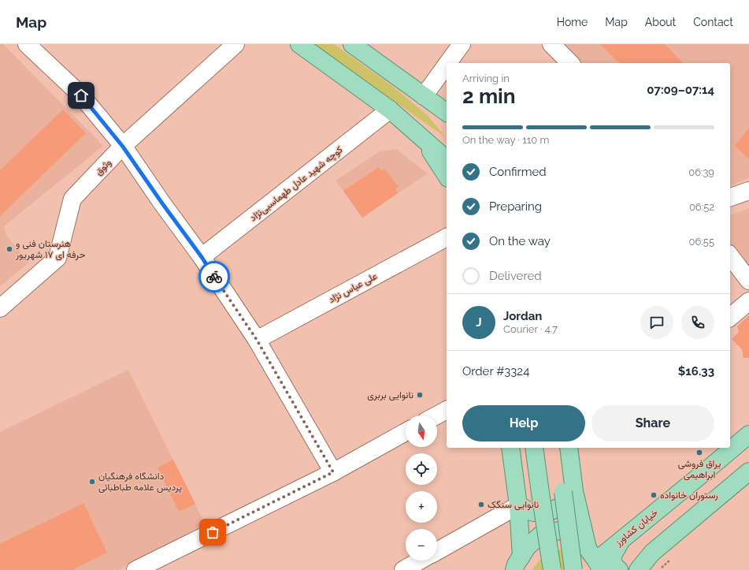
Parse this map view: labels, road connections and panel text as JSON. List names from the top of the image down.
{
  "streets": {
    "main road": ["خیابان کشاورز"],
    "street": ["وثوق", "کوچه شهید عادل طهماسبی‌نژاد", "علی عباس نژاد"]
  },
  "places": [
    "هنرستان فنی و حرفه ای ۱۷ شهریور",
    "نانوایی بربری",
    "یراق فروشی ابراهیمی",
    "دانشگاه فرهنگیان پردیس علامه طباطبائی",
    "رستوران خانواده",
    "نانوایی سنگک"
  ],
  "north": "bottom",
  "page": {
    "header": "Map",
    "nav": [
      "Home",
      "Map",
      "About",
      "Contact"
    ],
    "heading": ["2 min", "Arriving in", "07:09–07:14"],
    "panel": [
      "Jordan",
      "Courier · 4.7",
      "Order #3324",
      "$16.33"
    ],
    "bar": "On the way · 110 m",
    "list": [
      ["Confirmed", "06:39"],
      ["Preparing", "06:52"],
      ["On the way", "06:55"],
      "Delivered"
    ],
    "round": "J",
    "buttons": ["Help", "Share"],
    "map_buttons": ["+", "−"]
  }
}
